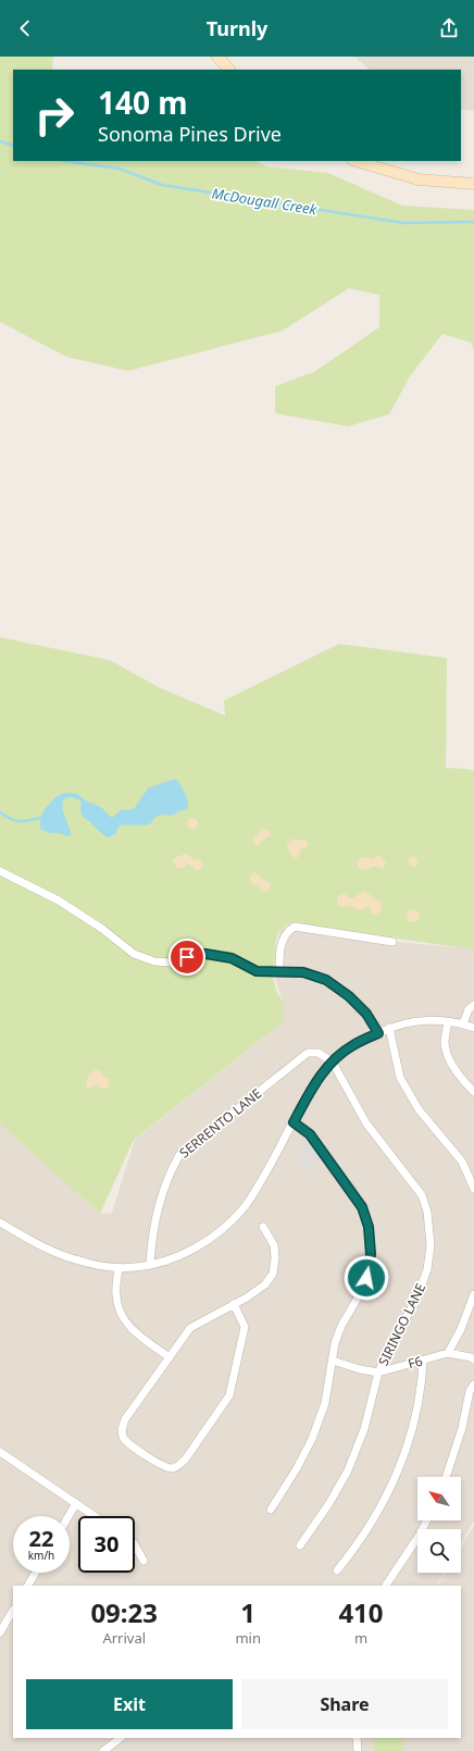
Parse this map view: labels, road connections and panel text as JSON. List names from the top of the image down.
{
  "streets": {
    "street": ["SERRENTO LANE", "SIRINGO LANE", "F6"]
  },
  "crossings": [
    ["SERRENTO LANE", "SIRINGO LANE"],
    ["SIRINGO LANE", "F6"]
  ],
  "water": ["McDougall Creek"],
  "north": "top left",
  "page": {
    "header": "Turnly",
    "turn": ["140 m", "Sonoma Pines Drive"],
    "speed": "22 km/h",
    "limit": "30",
    "eta": [
      "09:23",
      "Arrival",
      "1",
      "min",
      "410",
      "m"
    ],
    "buttons": ["Exit", "Share"]
  }
}
